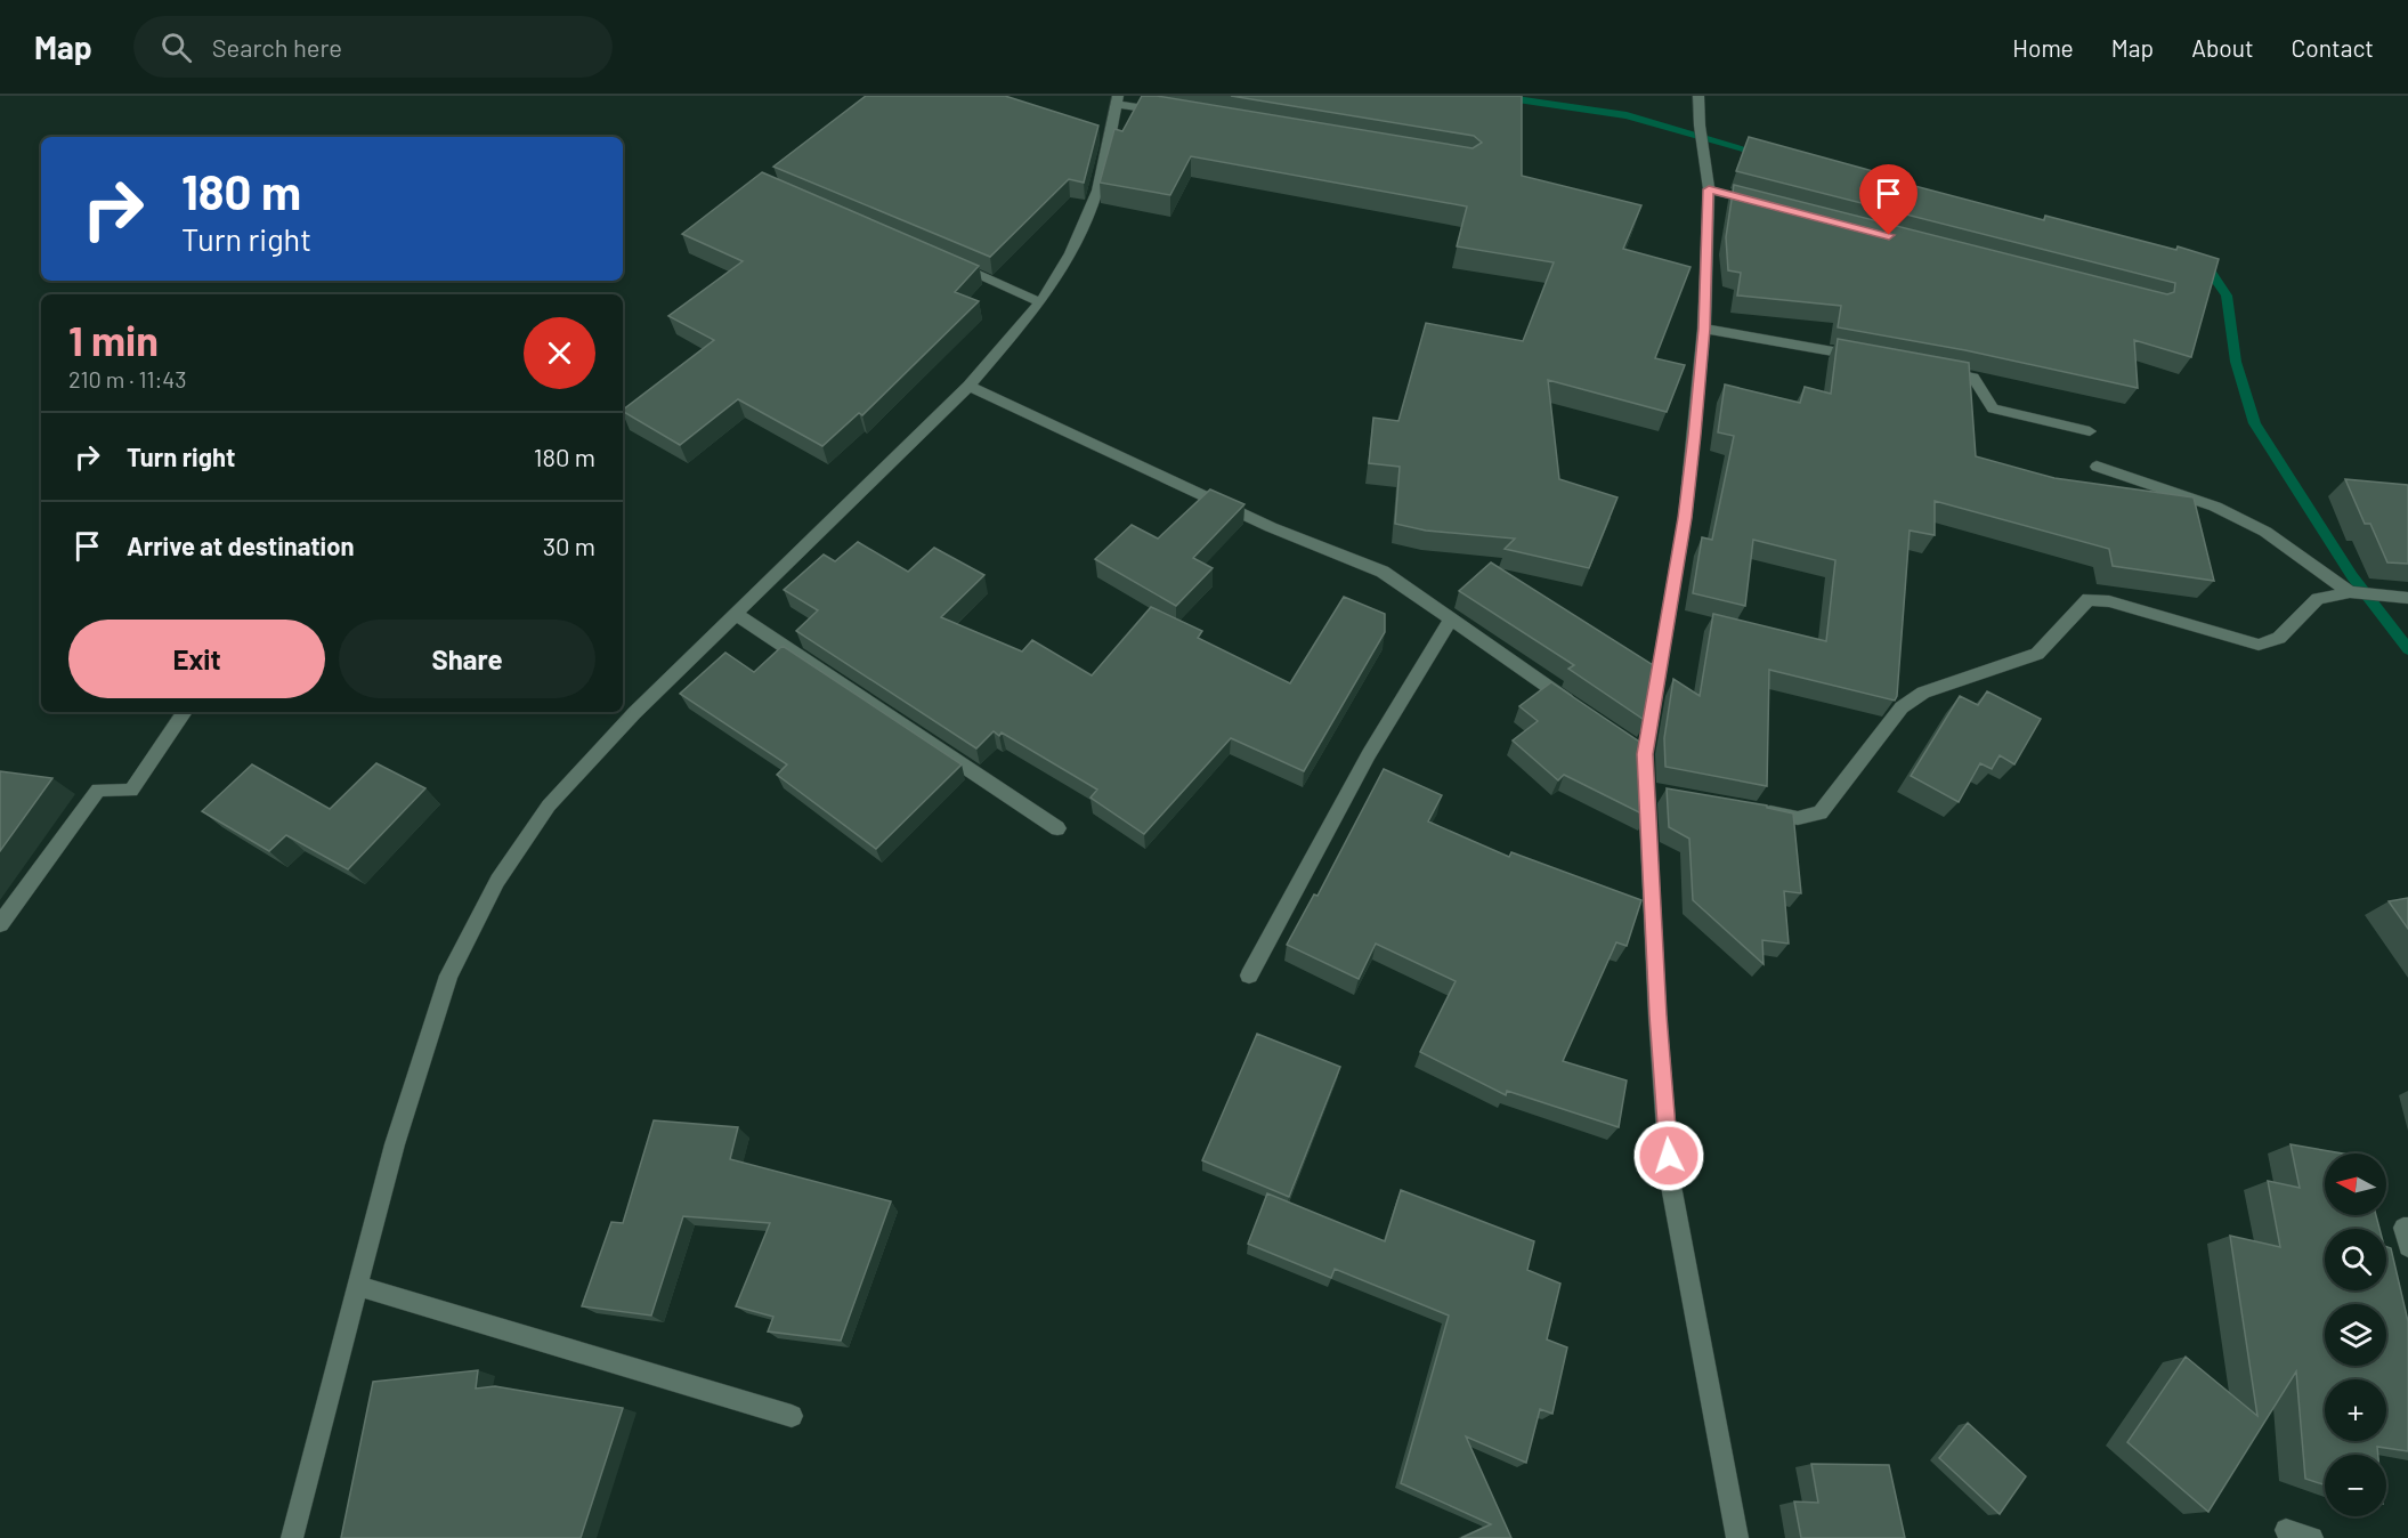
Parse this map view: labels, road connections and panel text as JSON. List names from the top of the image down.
{
  "north": "left",
  "page": {
    "header": "Map",
    "search": "Search here",
    "nav": [
      "Home",
      "Map",
      "About",
      "Contact"
    ],
    "turn": ["180 m", "Turn right"],
    "heading": ["1 min", "210 m · 11:43"],
    "list": [
      {
        "name": "Turn right",
        "value": "180 m"
      },
      {
        "name": "Arrive at destination",
        "value": "30 m"
      }
    ],
    "buttons": ["Exit", "Share"],
    "map_buttons": ["+", "−"]
  }
}
